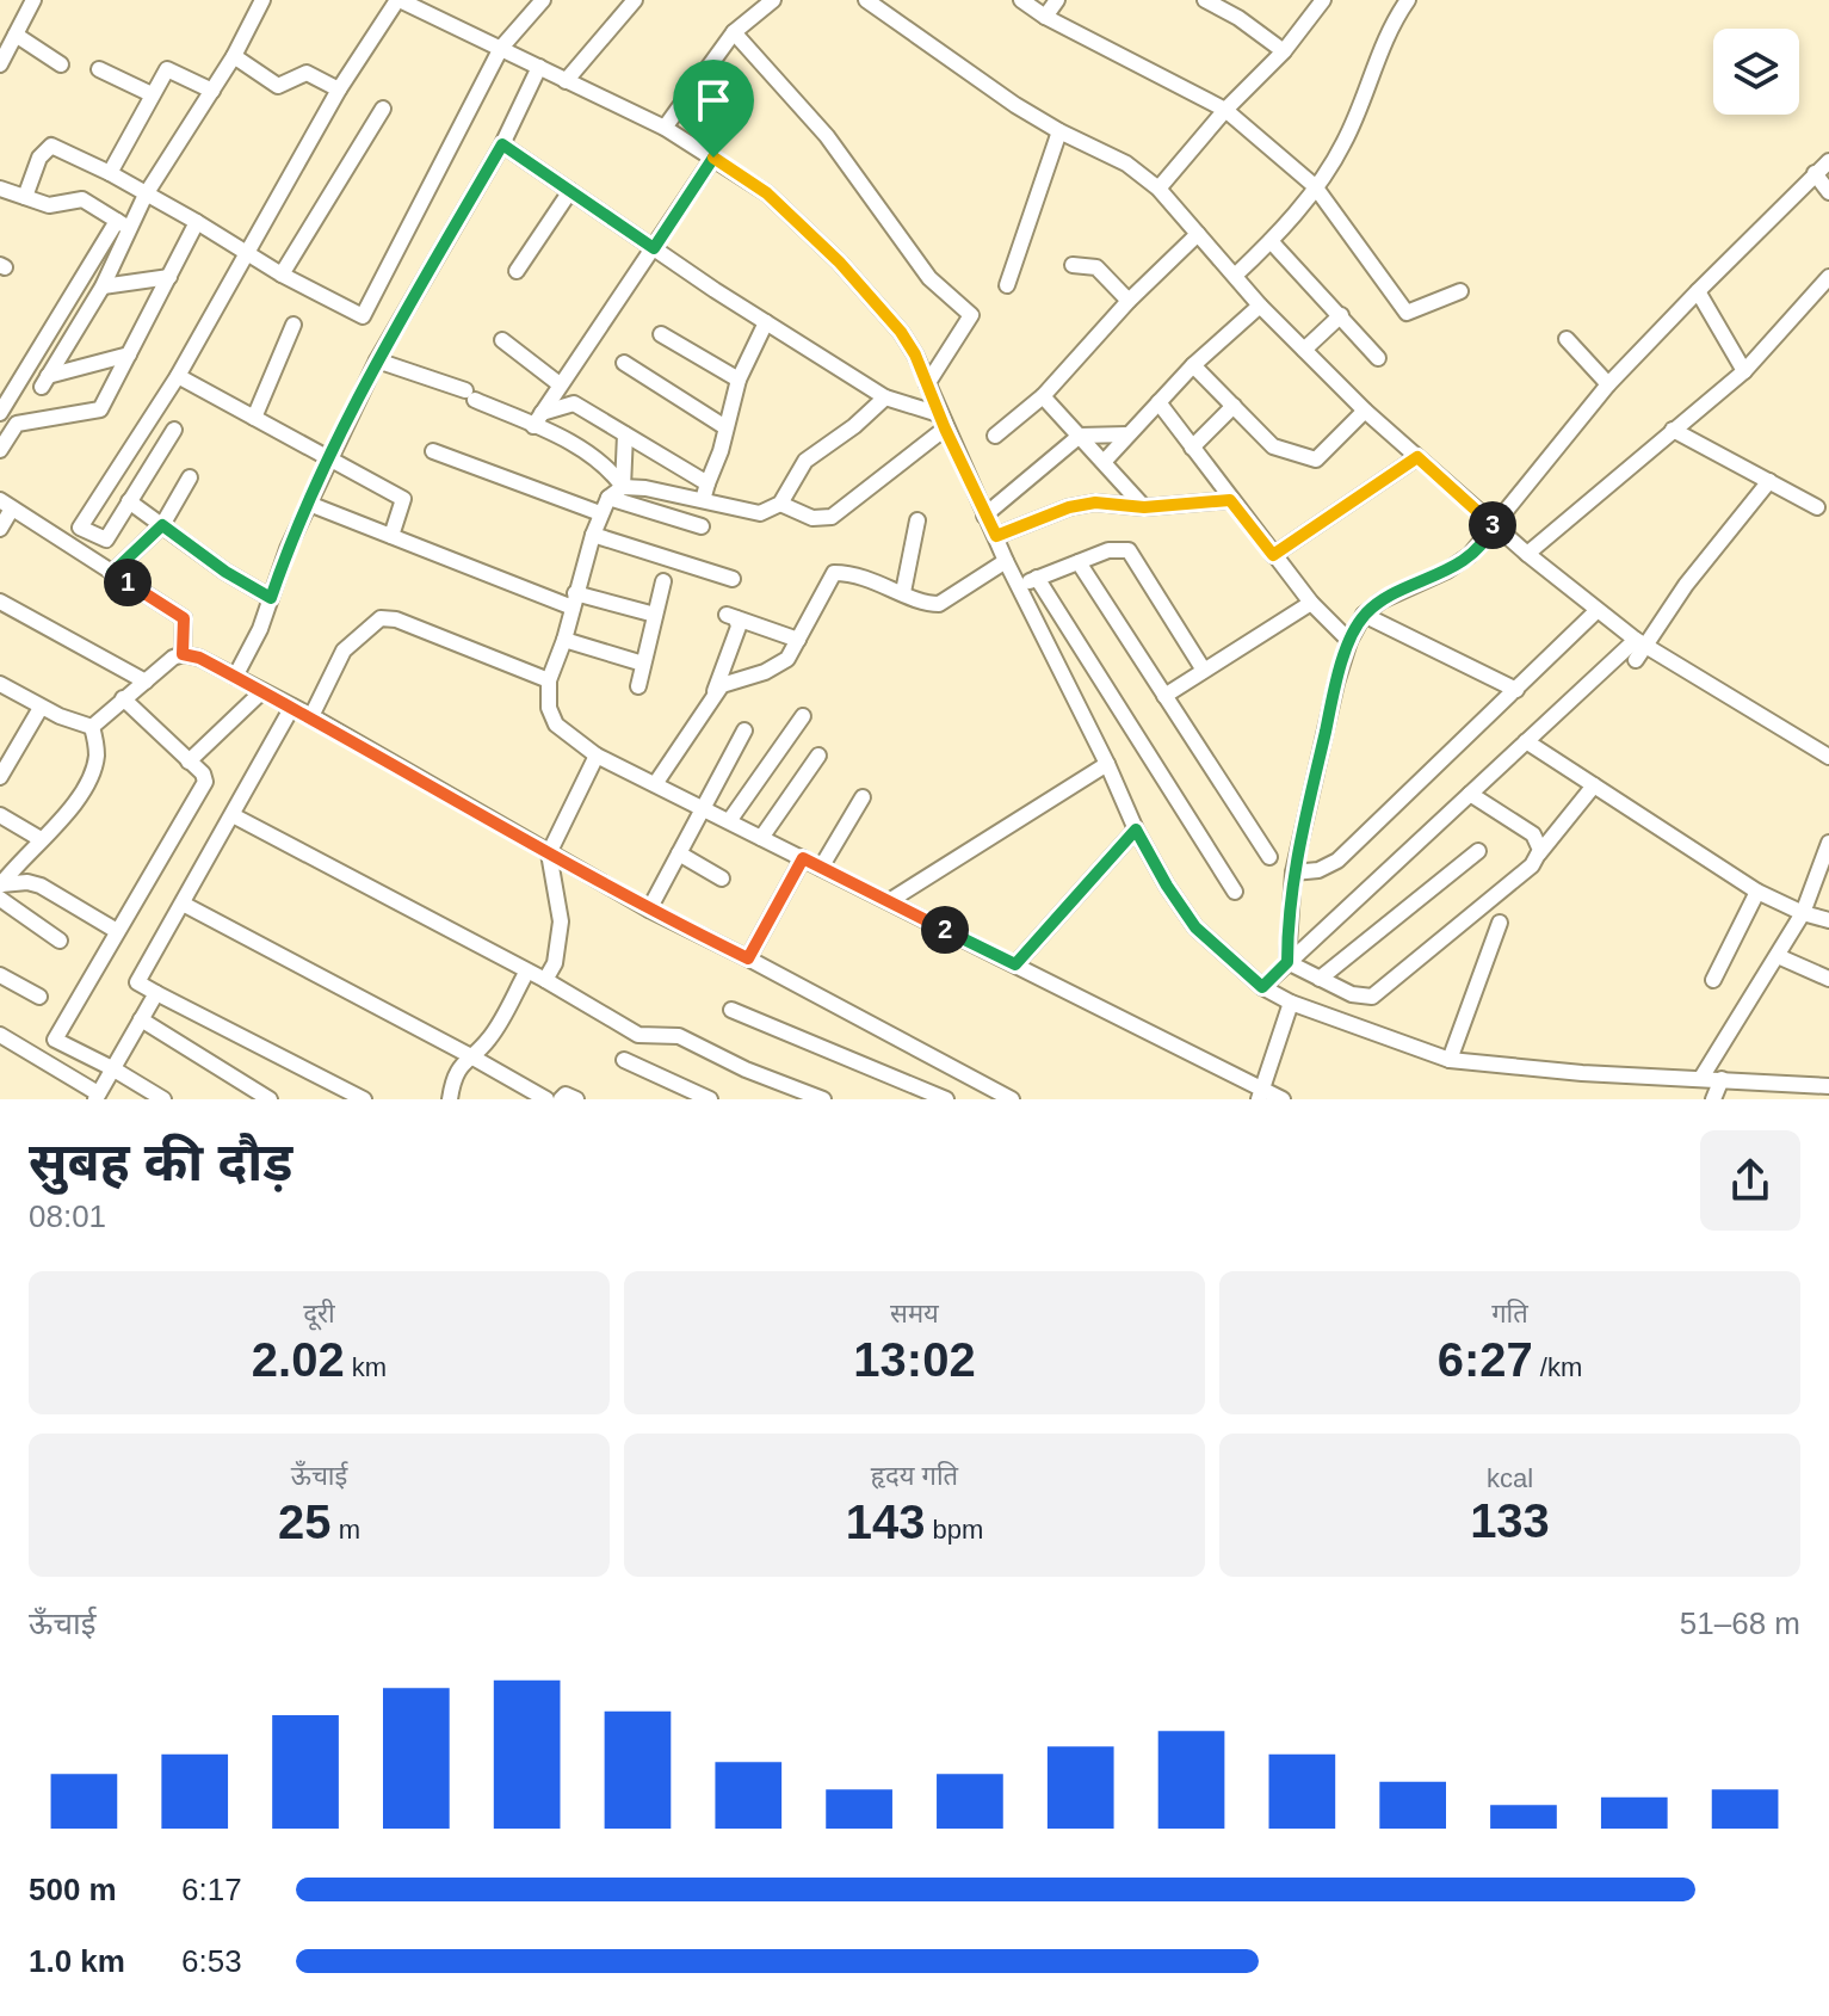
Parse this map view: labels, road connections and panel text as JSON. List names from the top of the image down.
{
  "page": {
    "pins": ["3", "1", "2"],
    "heading": ["सुबह की दौड़", "08:01"],
    "stats": [
      ["दूरी", "2.02 km"],
      ["समय", "13:02"],
      ["गति", "6:27 /km"],
      ["ऊँचाई", "25 m"],
      ["हृदय गति", "143 bpm"],
      ["kcal", "133"]
    ],
    "chart": ["ऊँचाई", "51–68 m"],
    "list": [
      {
        "name": "500 m",
        "note": "6:17"
      },
      {
        "name": "1.0 km",
        "note": "6:53"
      }
    ]
  }
}
